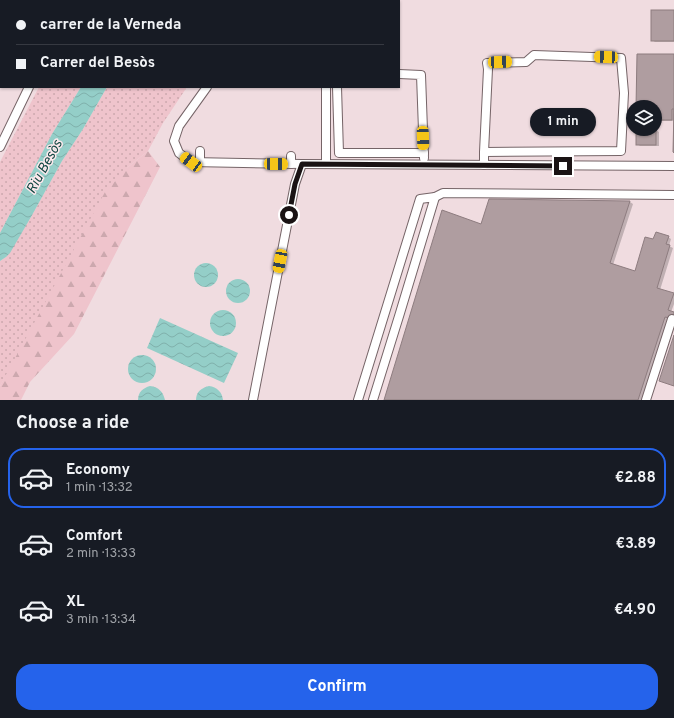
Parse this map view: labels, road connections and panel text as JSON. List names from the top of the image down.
{
  "water": ["Riu Besòs"],
  "page": {
    "banner": ["carrer de la Verneda", "Carrer del Besòs"],
    "bubble": "1 min",
    "heading": "Choose a ride",
    "list": [
      {
        "name": "Economy",
        "note": "1 min · 13:32",
        "value": "€2.88"
      },
      {
        "name": "Comfort",
        "note": "2 min · 13:33",
        "value": "€3.89"
      },
      {
        "name": "XL",
        "note": "3 min · 13:34",
        "value": "€4.90"
      }
    ],
    "buttons": "Confirm"
  }
}
